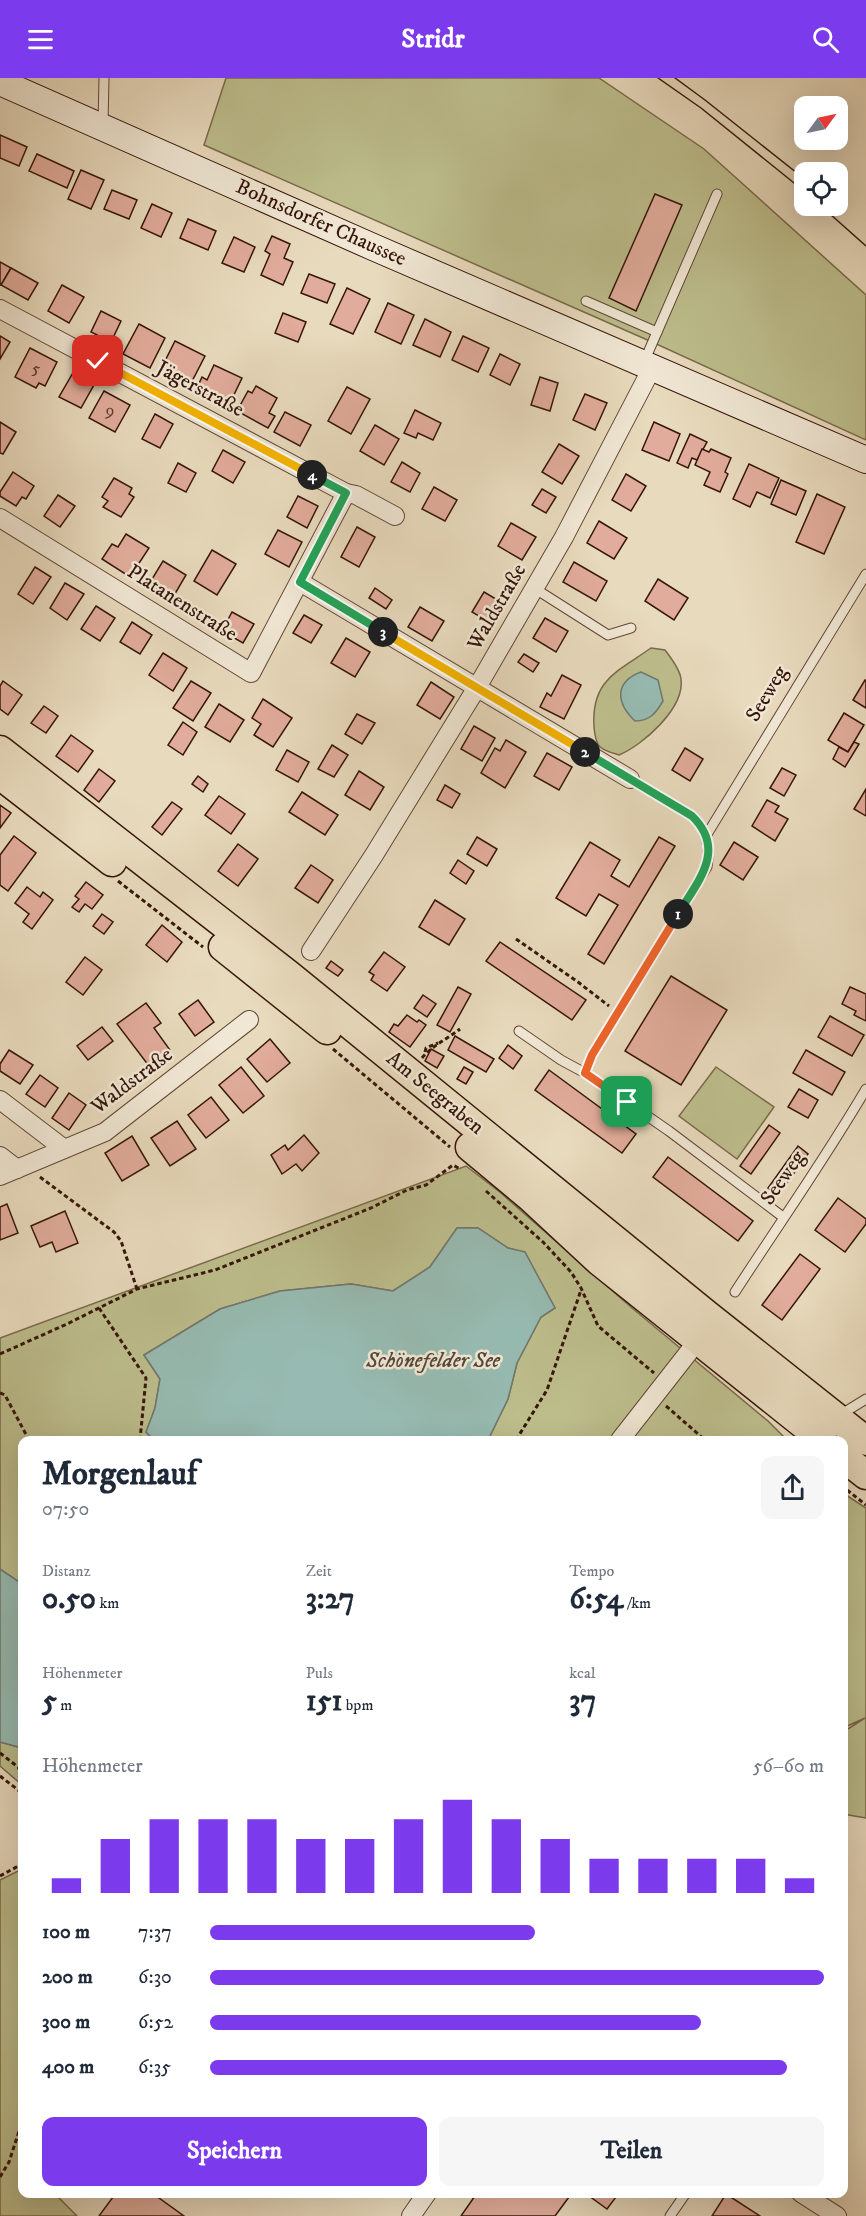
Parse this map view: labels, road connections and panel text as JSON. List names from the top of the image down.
{
  "streets": {
    "main road": ["Am Seegraben"],
    "street": [
      "Bohnsdorfer Chaussee",
      "Jägerstraße",
      "Platanenstraße",
      "Waldstraße"
    ],
    "lane": ["Seeweg"]
  },
  "crossings": [
    ["Bohnsdorfer Chaussee", "Waldstraße"]
  ],
  "water": ["Schönefelder See"],
  "house_numbers": ["5", "9"],
  "north": "top right",
  "page": {
    "header": "Stridr",
    "pins": [
      "4",
      "3",
      "2",
      "1"
    ],
    "heading": ["Morgenlauf", "07:50"],
    "stats": [
      ["Distanz", "0.50 km"],
      ["Zeit", "3:27"],
      ["Tempo", "6:54 /km"],
      ["Höhenmeter", "5 m"],
      ["Puls", "151 bpm"],
      ["kcal", "37"]
    ],
    "chart": ["Höhenmeter", "56–60 m"],
    "list": [
      {
        "name": "100 m",
        "note": "7:37"
      },
      {
        "name": "200 m",
        "note": "6:30"
      },
      {
        "name": "300 m",
        "note": "6:52"
      },
      {
        "name": "400 m",
        "note": "6:35"
      }
    ],
    "buttons": ["Speichern", "Teilen"]
  }
}
